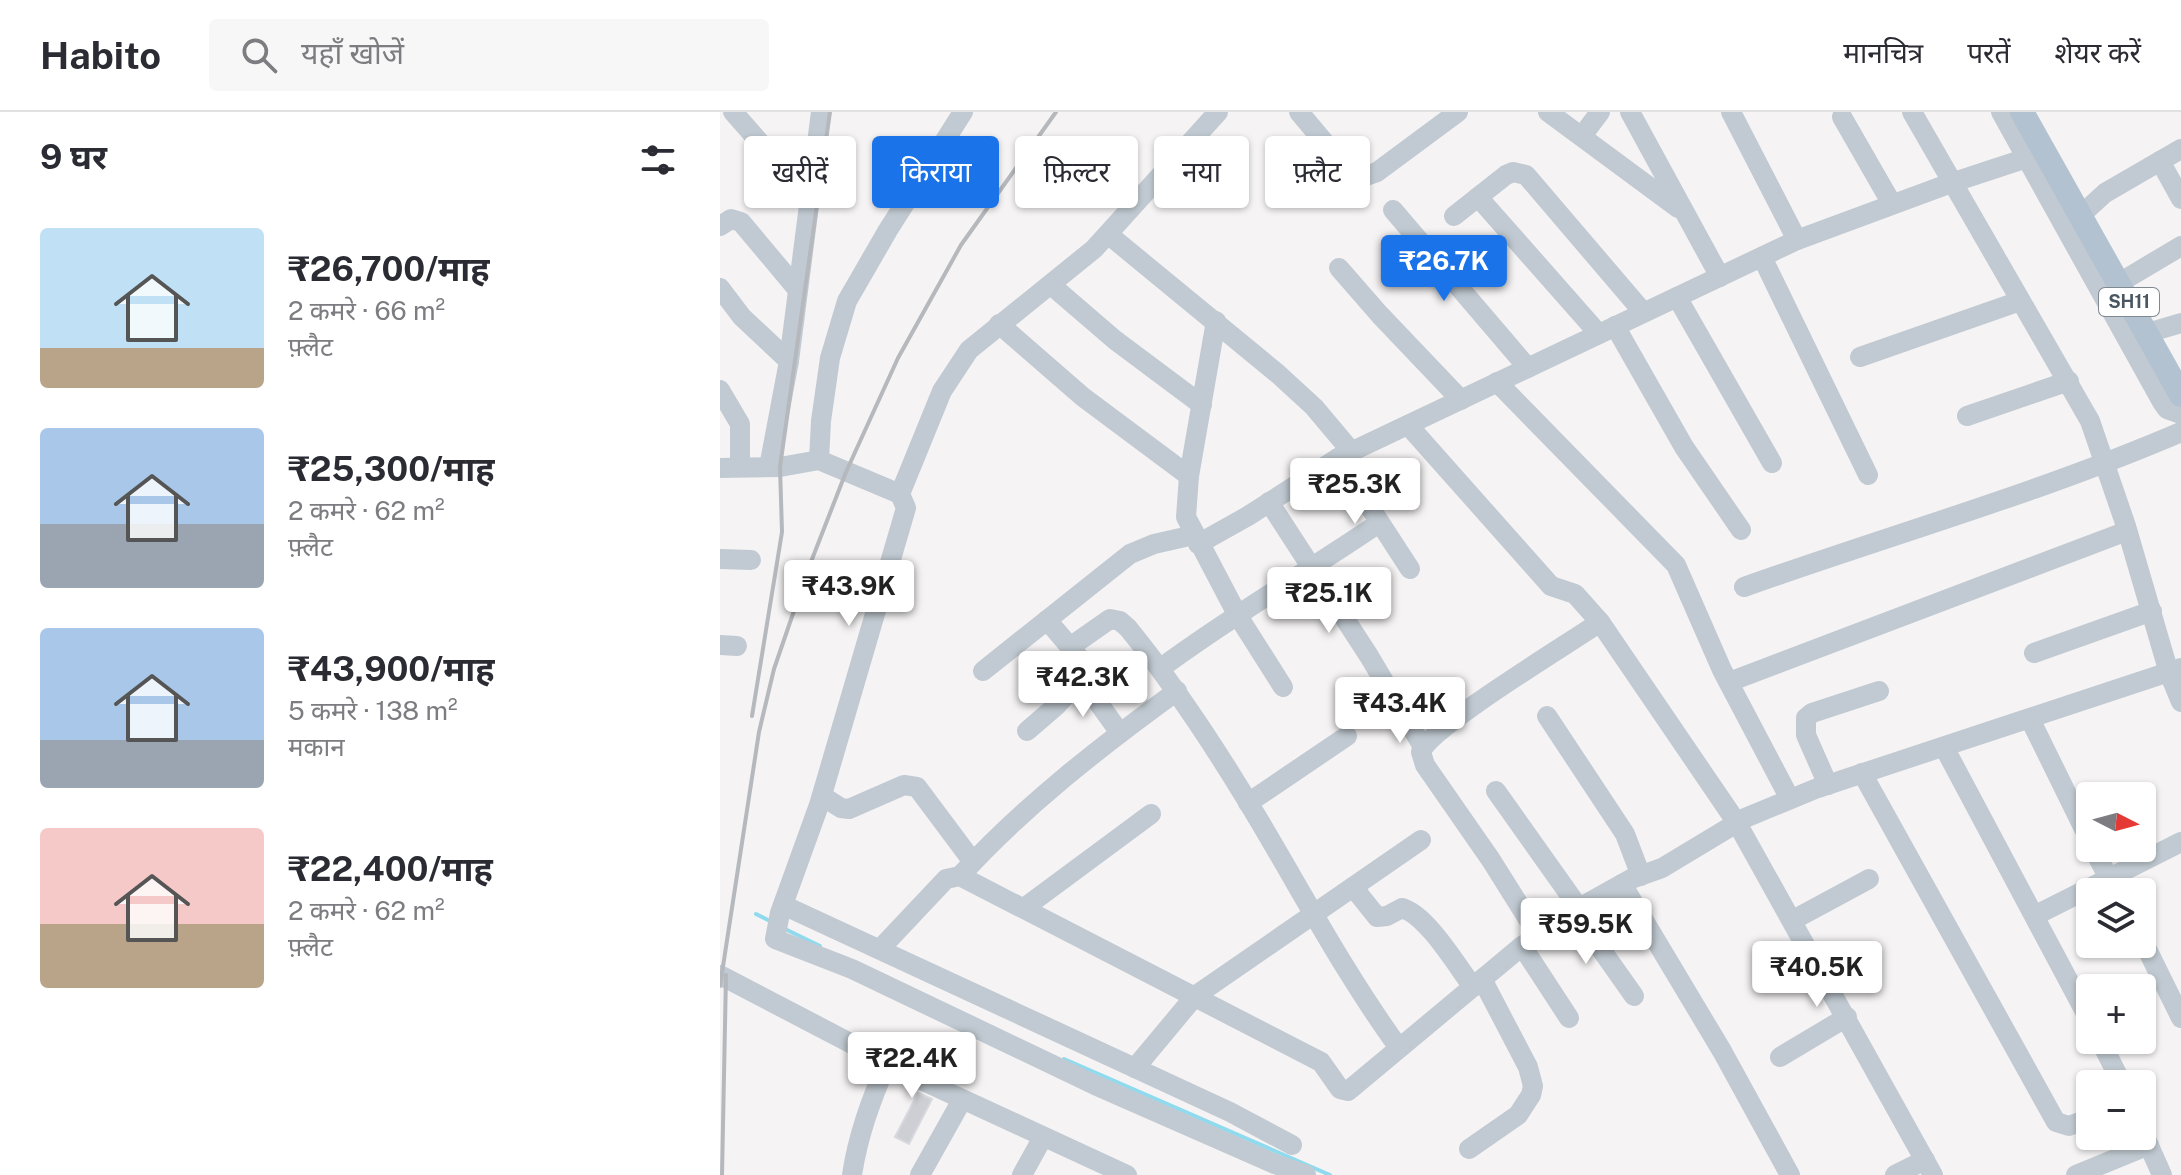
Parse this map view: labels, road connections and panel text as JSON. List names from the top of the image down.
{
  "streets": {
    "main road": ["SH11"]
  },
  "north": "right",
  "page": {
    "header": "Habito",
    "search": "यहाँ खोजें",
    "nav": ["मानचित्र", "परतें", "शेयर करें"],
    "heading": "9 घर",
    "chip": [
      "खरीदें",
      "किराया",
      "फ़िल्टर",
      "नया",
      "फ़्लैट"
    ],
    "list": [
      {
        "name": "₹26,700/माह",
        "note": "2 कमरे · 66 m² · फ़्लैट"
      },
      {
        "name": "₹25,300/माह",
        "note": "2 कमरे · 62 m² · फ़्लैट"
      },
      {
        "name": "₹43,900/माह",
        "note": "5 कमरे · 138 m² · मकान"
      },
      {
        "name": "₹22,400/माह",
        "note": "2 कमरे · 62 m² · फ़्लैट"
      }
    ],
    "price": [
      "₹26.7K",
      "₹25.3K",
      "₹43.9K",
      "₹25.1K",
      "₹42.3K",
      "₹43.4K",
      "₹59.5K",
      "₹40.5K",
      "₹22.4K"
    ],
    "map_buttons": ["+", "−"]
  }
}
